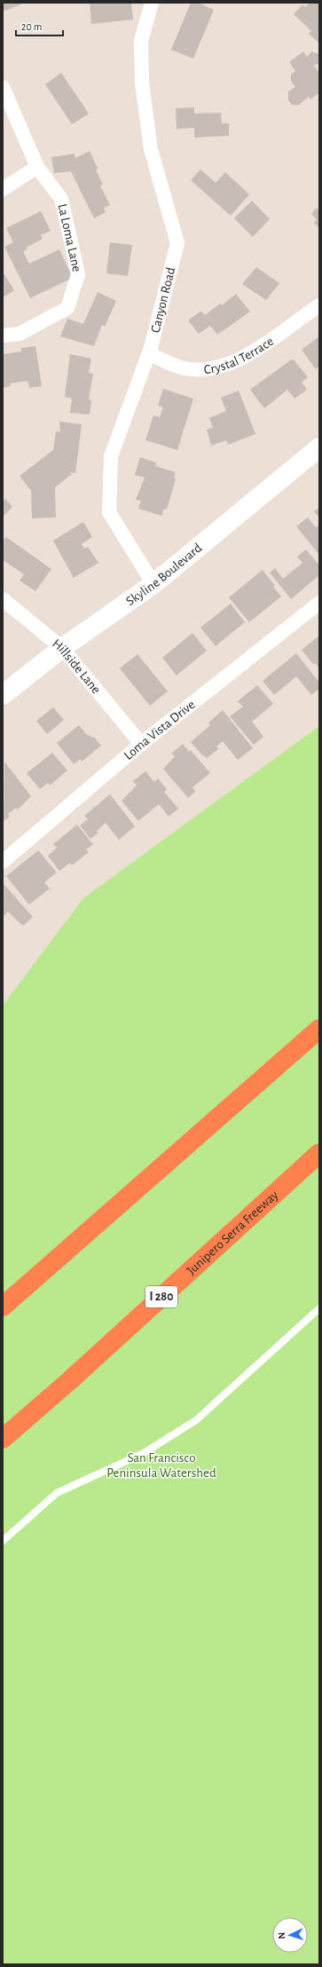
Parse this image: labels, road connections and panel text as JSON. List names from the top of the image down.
{
  "streets": {
    "highway": ["Junipero Serra Freeway", "I 280"],
    "main road": ["Skyline Boulevard"],
    "street": [
      "La Loma Lane",
      "Canyon Road",
      "Crystal Terrace",
      "Hillside Lane",
      "Loma Vista Drive"
    ]
  },
  "crossings": [
    ["Canyon Road", "Crystal Terrace"],
    ["Canyon Road", "Skyline Boulevard"],
    ["Skyline Boulevard", "Hillside Lane"],
    ["Hillside Lane", "Loma Vista Drive"]
  ],
  "parks": ["San Francisco Peninsula Watershed"],
  "scale_bar": "20 m",
  "north": "left"
}
